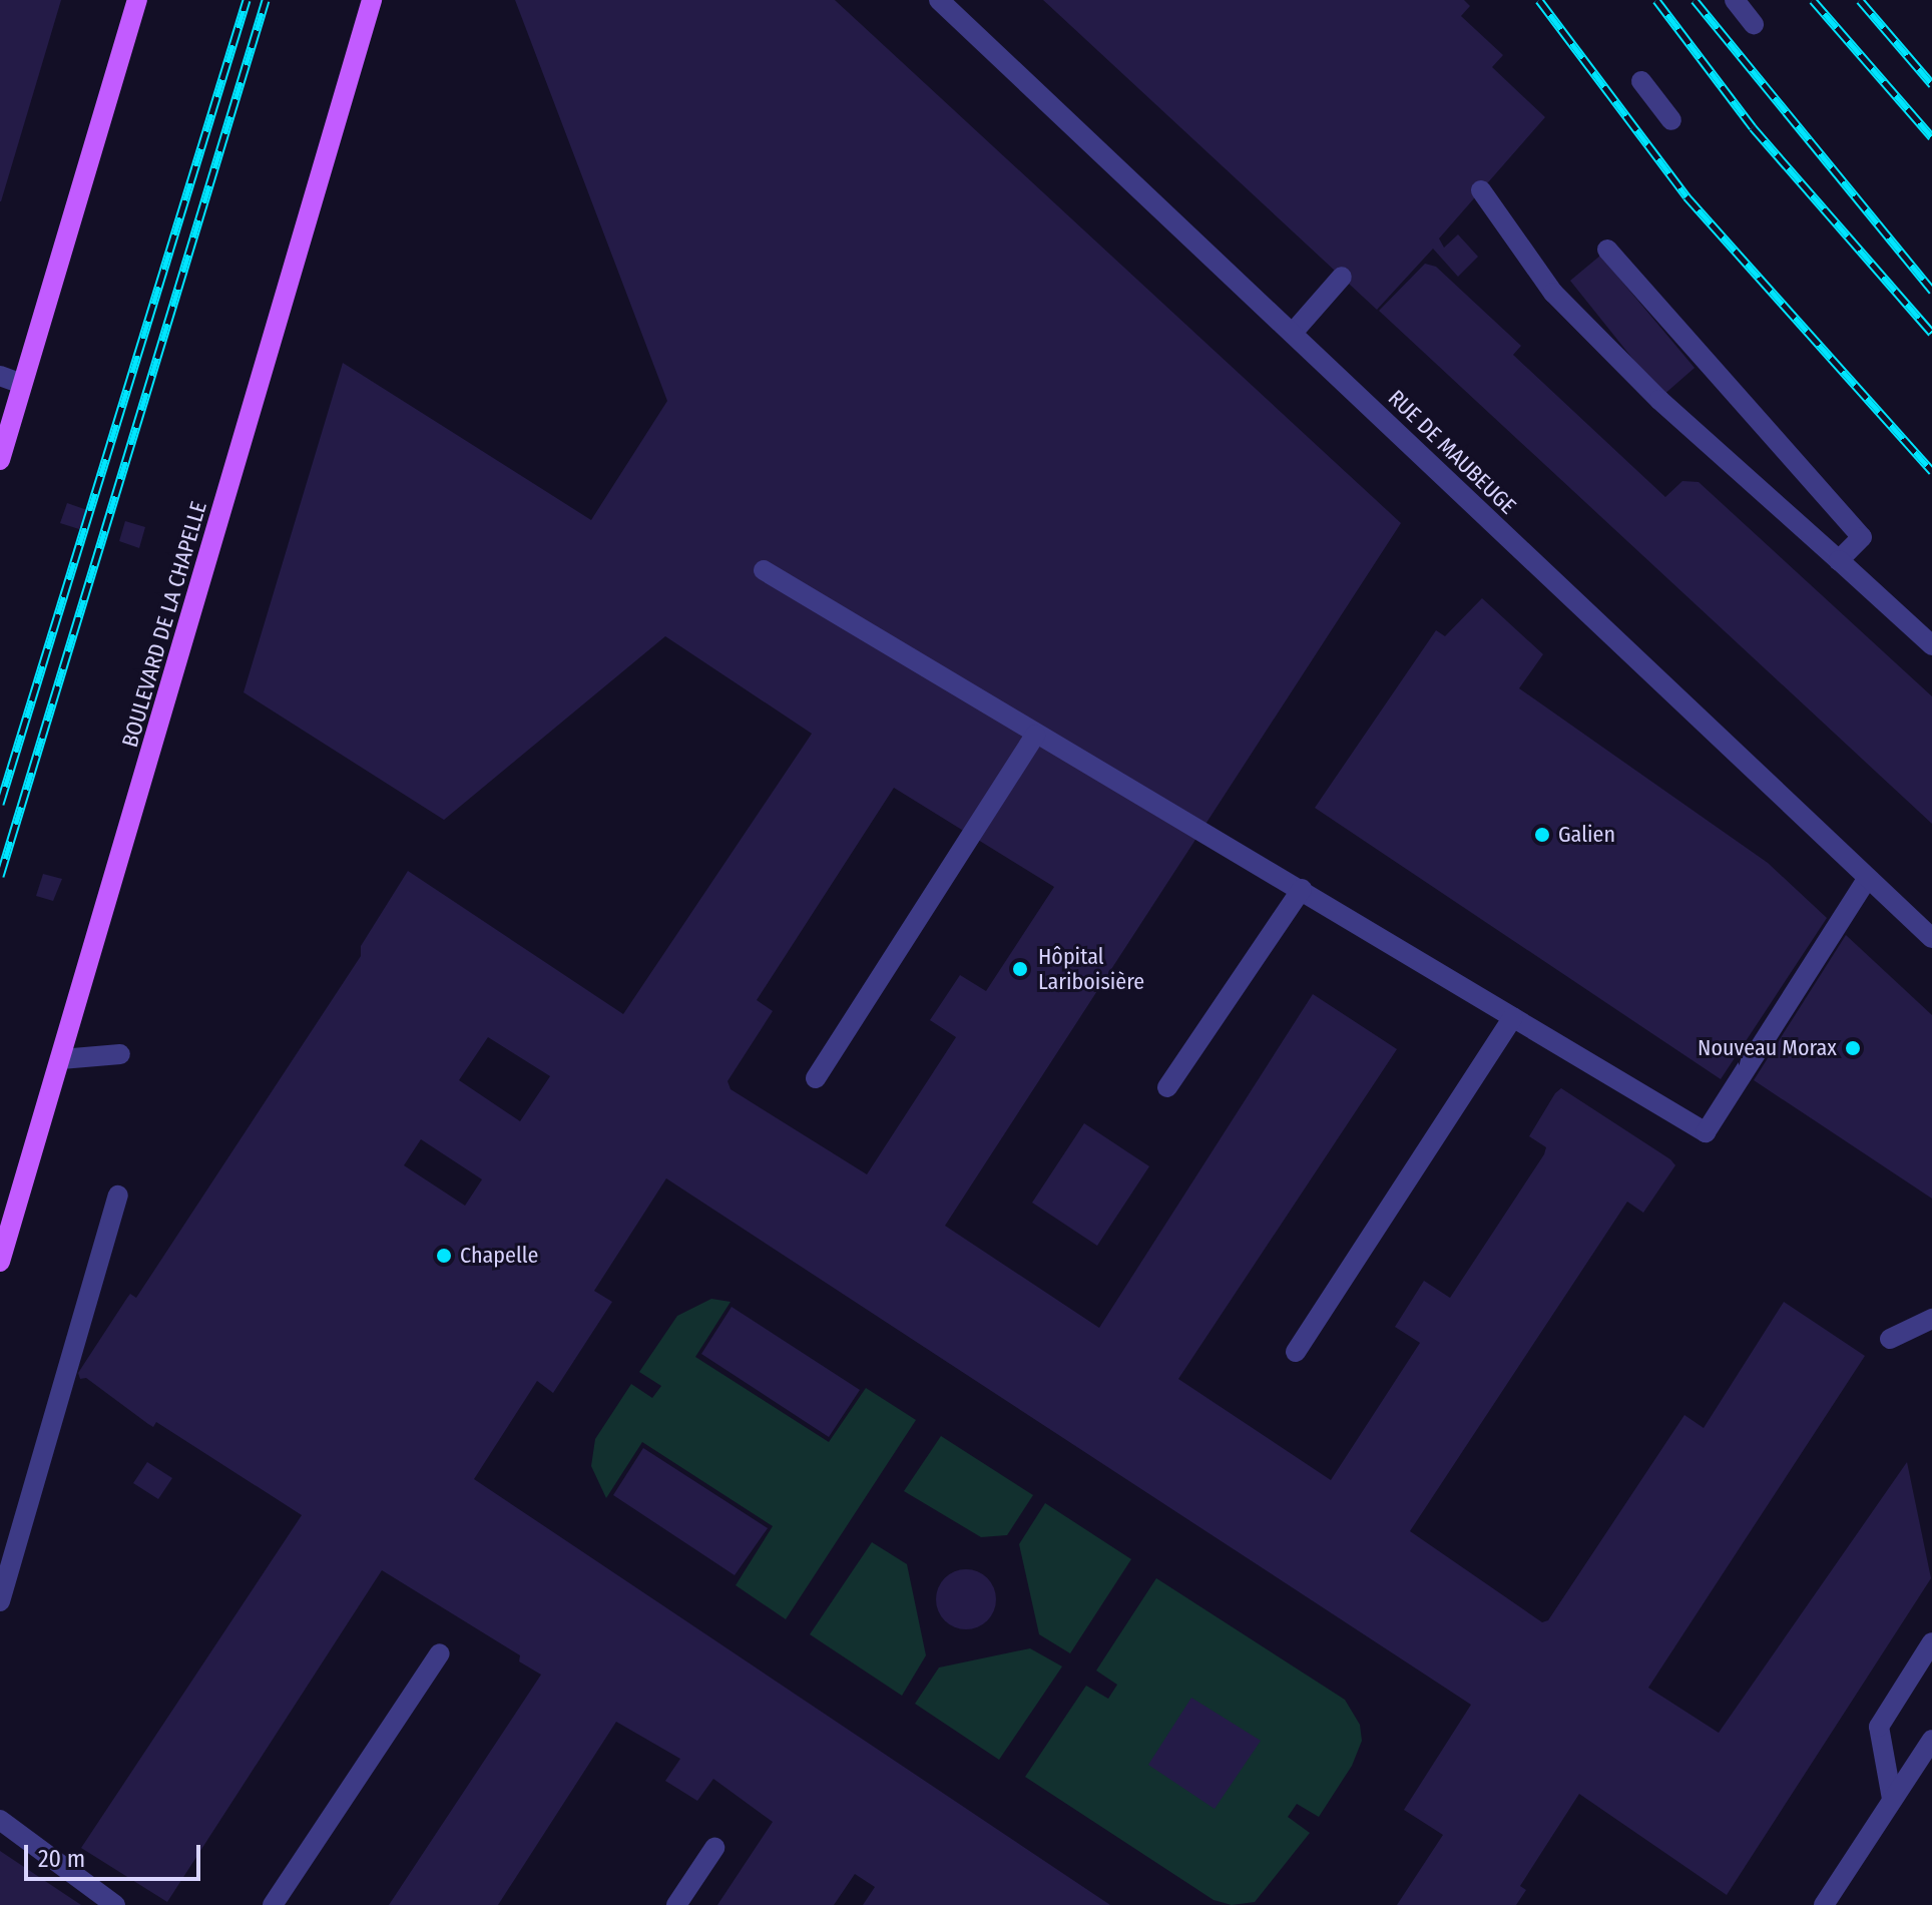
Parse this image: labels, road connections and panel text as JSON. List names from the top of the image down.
{
  "streets": {
    "main road": ["BOULEVARD DE LA CHAPELLE"],
    "street": ["RUE DE MAUBEUGE"]
  },
  "places": [
    "Galien",
    "Hôpital Lariboisière",
    "Nouveau Morax",
    "Chapelle"
  ],
  "scale_bar": "20 m"
}
